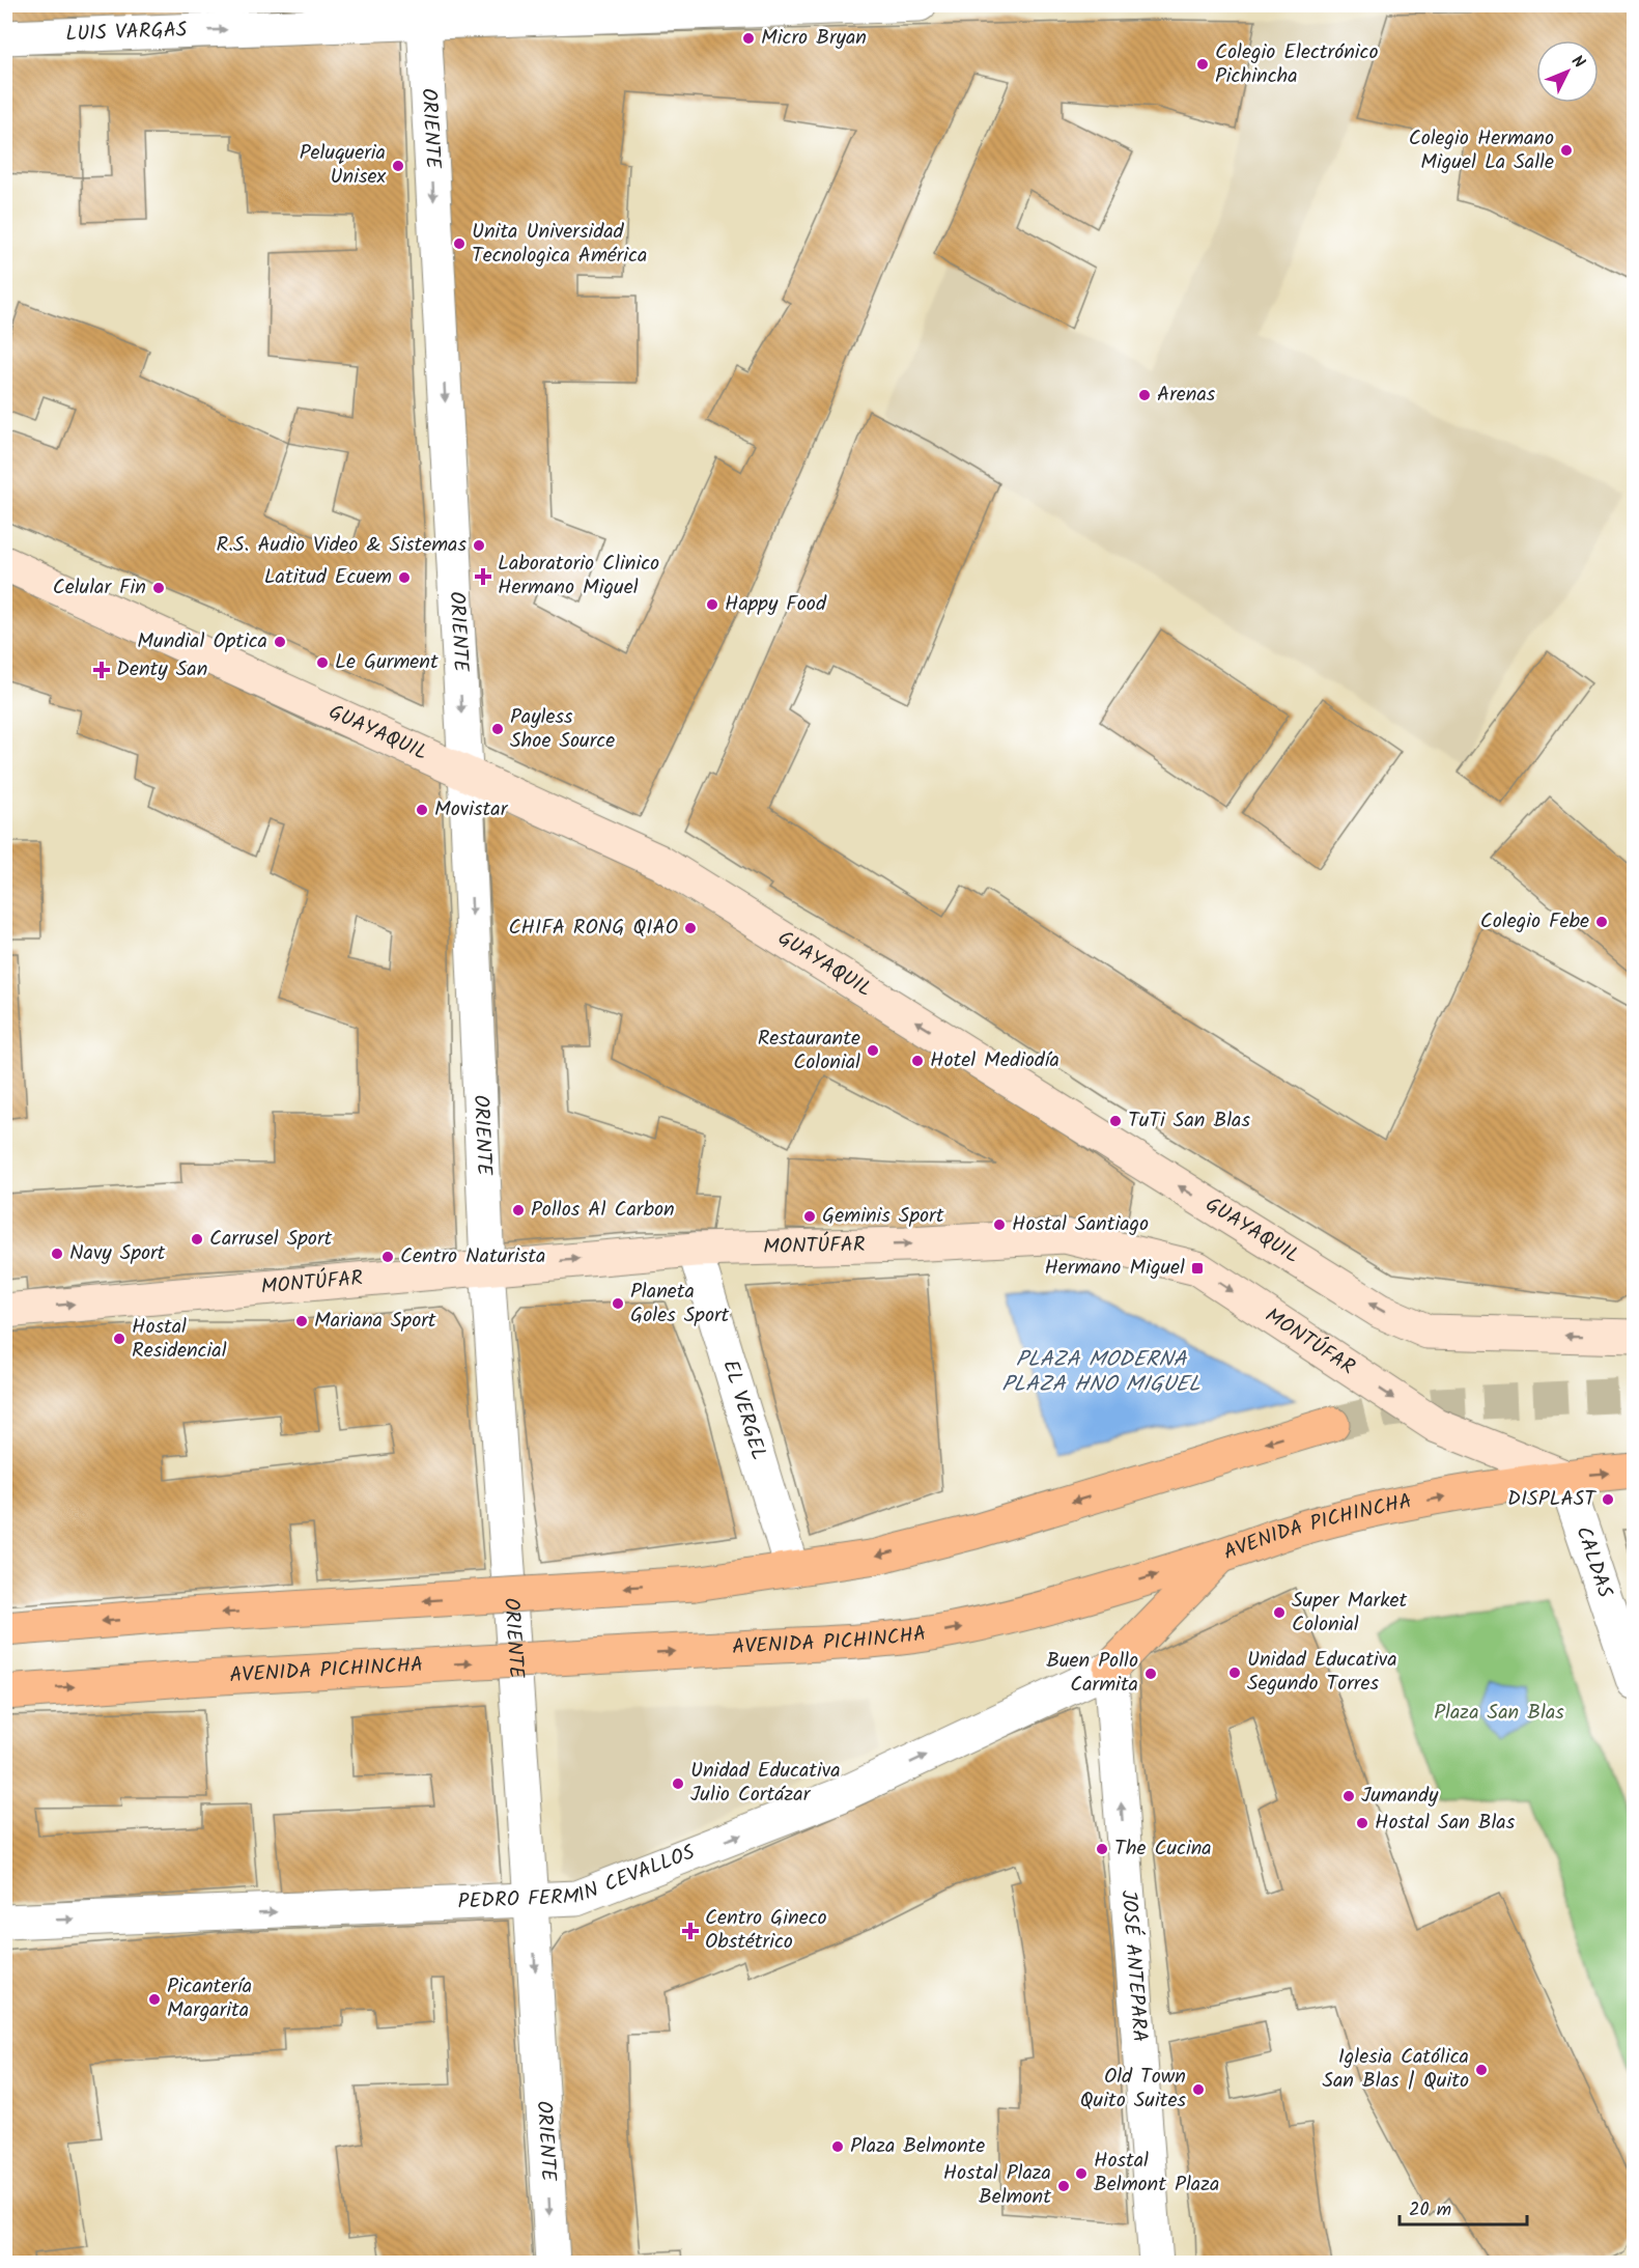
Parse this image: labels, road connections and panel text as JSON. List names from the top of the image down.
{
  "streets": {
    "main road": ["AVENIDA PICHINCHA"],
    "street": [
      "LUIS VARGAS",
      "ORIENTE",
      "GUAYAQUIL",
      "MONTÚFAR",
      "EL VERGEL",
      "CALDAS",
      "PEDRO FERMIN CEVALLOS",
      "JOSÉ ANTEPARA"
    ]
  },
  "crossings": [
    ["LUIS VARGAS", "ORIENTE"],
    ["ORIENTE", "GUAYAQUIL"],
    ["ORIENTE", "MONTÚFAR"],
    ["ORIENTE", "PEDRO FERMIN CEVALLOS"],
    ["MONTÚFAR", "EL VERGEL"],
    ["MONTÚFAR", "AVENIDA PICHINCHA"],
    ["MONTÚFAR", "CALDAS"],
    ["AVENIDA PICHINCHA", "CALDAS"],
    ["PEDRO FERMIN CEVALLOS", "JOSÉ ANTEPARA"]
  ],
  "one_way": [
    "LUIS VARGAS",
    "ORIENTE",
    "GUAYAQUIL",
    "MONTÚFAR",
    "PEDRO FERMIN CEVALLOS",
    "JOSÉ ANTEPARA"
  ],
  "water": ["PLAZA MODERNA PLAZA HNO MIGUEL"],
  "parks": ["Plaza San Blas"],
  "places": {
    "other": [
      "Micro Bryan",
      "Colegio Electrónico Pichincha",
      "Colegio Hermano Miguel La Salle",
      "Peluqueria Unisex",
      "Unita Universidad Tecnologica América",
      "Arenas",
      "R.S. Audio Video & Sistemas",
      "Latitud Ecuem",
      "Celular Fin",
      "Happy Food",
      "Mundial Optica",
      "Le Gurment",
      "Payless Shoe Source",
      "Movistar",
      "Colegio Febe",
      "CHIFA RONG QIAO",
      "Restaurante Colonial",
      "Hotel Mediodía",
      "TuTi San Blas",
      "Pollos Al Carbon",
      "Geminis Sport",
      "Hostal Santiago",
      "Carrusel Sport",
      "Navy Sport",
      "Centro Naturista",
      "Planeta Goles Sport",
      "Mariana Sport",
      "Hostal Residencial",
      "DISPLAST",
      "Super Market Colonial",
      "Unidad Educativa Segundo Torres",
      "Buen Pollo Carmita",
      "Unidad Educativa Julio Cortázar",
      "Jumandy",
      "Hostal San Blas",
      "The Cucina",
      "Picantería Margarita",
      "Iglesia Católica San Blas | Quito",
      "Old Town Quito Suites",
      "Plaza Belmonte",
      "Hostal Belmont Plaza",
      "Hostal Plaza Belmont"
    ],
    "health": ["Laboratorio Clinico Hermano Miguel", "Denty San", "Centro Gineco Obstétrico"],
    "transit": ["Hermano Miguel"]
  },
  "scale_bar": "20 m",
  "north": "top right"
}
